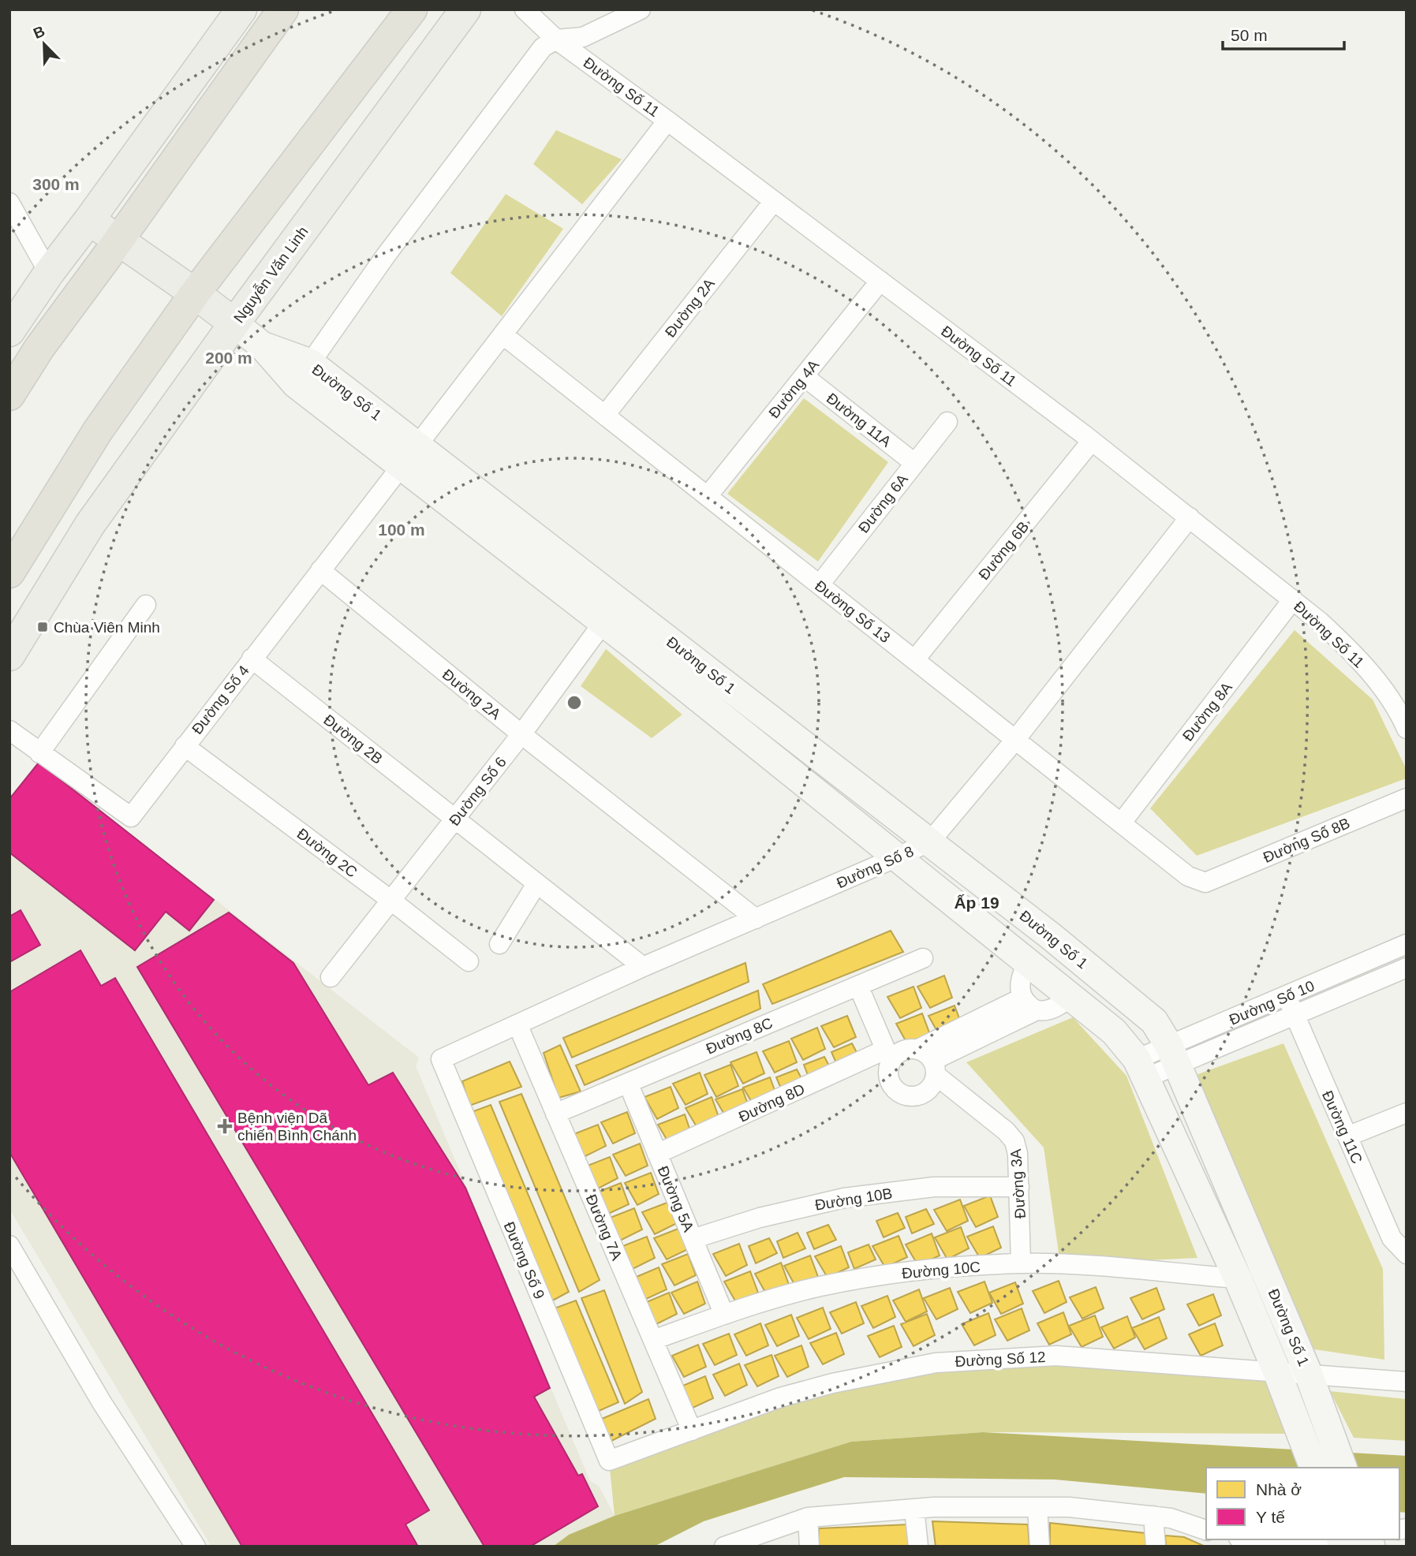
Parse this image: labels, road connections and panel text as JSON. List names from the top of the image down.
{
  "streets": {
    "main road": ["Nguyễn Văn Linh"],
    "street": [
      "Đường Số 11",
      "Đường 2A",
      "Đường 4A",
      "Đường Số 1",
      "Đường 11A",
      "Đường 6A",
      "Đường 6B",
      "Đường Số 13",
      "Đường Số 4",
      "Đường 8A",
      "Đường 2B",
      "Đường Số 6",
      "Đường Số 8B",
      "Đường 2C",
      "Đường Số 8",
      "Đường Số 10",
      "Đường 8C",
      "Đường 8D",
      "Đường 11C",
      "Đường 3A",
      "Đường 5A",
      "Đường 10B",
      "Đường 7A",
      "Đường Số 9",
      "Đường 10C",
      "Đường Số 12"
    ]
  },
  "crossings": [
    ["Đường Số 11", "Đường 2A"],
    ["Đường Số 11", "Đường 4A"],
    ["Đường Số 11", "Đường 6B"],
    ["Đường Số 11", "Đường Số 4"],
    ["Đường Số 11", "Đường 8A"],
    ["Đường Số 11", "Đường Số 8"],
    ["Nguyễn Văn Linh", "Đường Số 1"],
    ["Đường 2A", "Đường Số 13"],
    ["Đường 2A", "Đường Số 4"],
    ["Đường 2A", "Đường Số 6"],
    ["Đường 2A", "Đường Số 8"],
    ["Đường 4A", "Đường 11A"],
    ["Đường 4A", "Đường Số 13"],
    ["Đường Số 1", "Đường Số 4"],
    ["Đường Số 1", "Đường Số 6"],
    ["Đường Số 1", "Đường Số 8"],
    ["Đường Số 1", "Đường Số 10"],
    ["Đường Số 1", "Đường 10C"],
    ["Đường Số 1", "Đường Số 12"],
    ["Đường 11A", "Đường 6A"],
    ["Đường 6A", "Đường Số 13"],
    ["Đường 6B", "Đường Số 13"],
    ["Đường Số 13", "Đường Số 4"],
    ["Đường Số 13", "Đường 8A"],
    ["Đường Số 13", "Đường Số 8B"],
    ["Đường Số 13", "Đường Số 8"],
    ["Đường Số 4", "Đường 2B"],
    ["Đường Số 4", "Đường 2C"],
    ["Đường 2B", "Đường Số 6"],
    ["Đường 2B", "Đường Số 8"],
    ["Đường Số 6", "Đường 2C"],
    ["Đường Số 8", "Đường 7A"],
    ["Đường Số 8", "Đường Số 9"],
    ["Đường Số 10", "Đường 11C"],
    ["Đường 8C", "Đường 5A"],
    ["Đường 8C", "Đường 7A"],
    ["Đường 8D", "Đường 3A"],
    ["Đường 8D", "Đường 5A"],
    ["Đường 3A", "Đường 10B"],
    ["Đường 3A", "Đường 10C"],
    ["Đường 5A", "Đường 10B"],
    ["Đường 5A", "Đường 10C"],
    ["Đường 7A", "Đường 10C"],
    ["Đường 7A", "Đường Số 12"],
    ["Đường Số 9", "Đường Số 12"]
  ],
  "districts": ["Ấp 19"],
  "places": {
    "transit": ["Chùa Viên Minh"],
    "health": ["Bệnh viện Dã chiến Bình Chánh"]
  },
  "legend": ["Nhà ở", "Y tế"],
  "scale_bar": "50 m",
  "north": "top left",
  "rings": ["300 m", "200 m", "100 m"]
}
